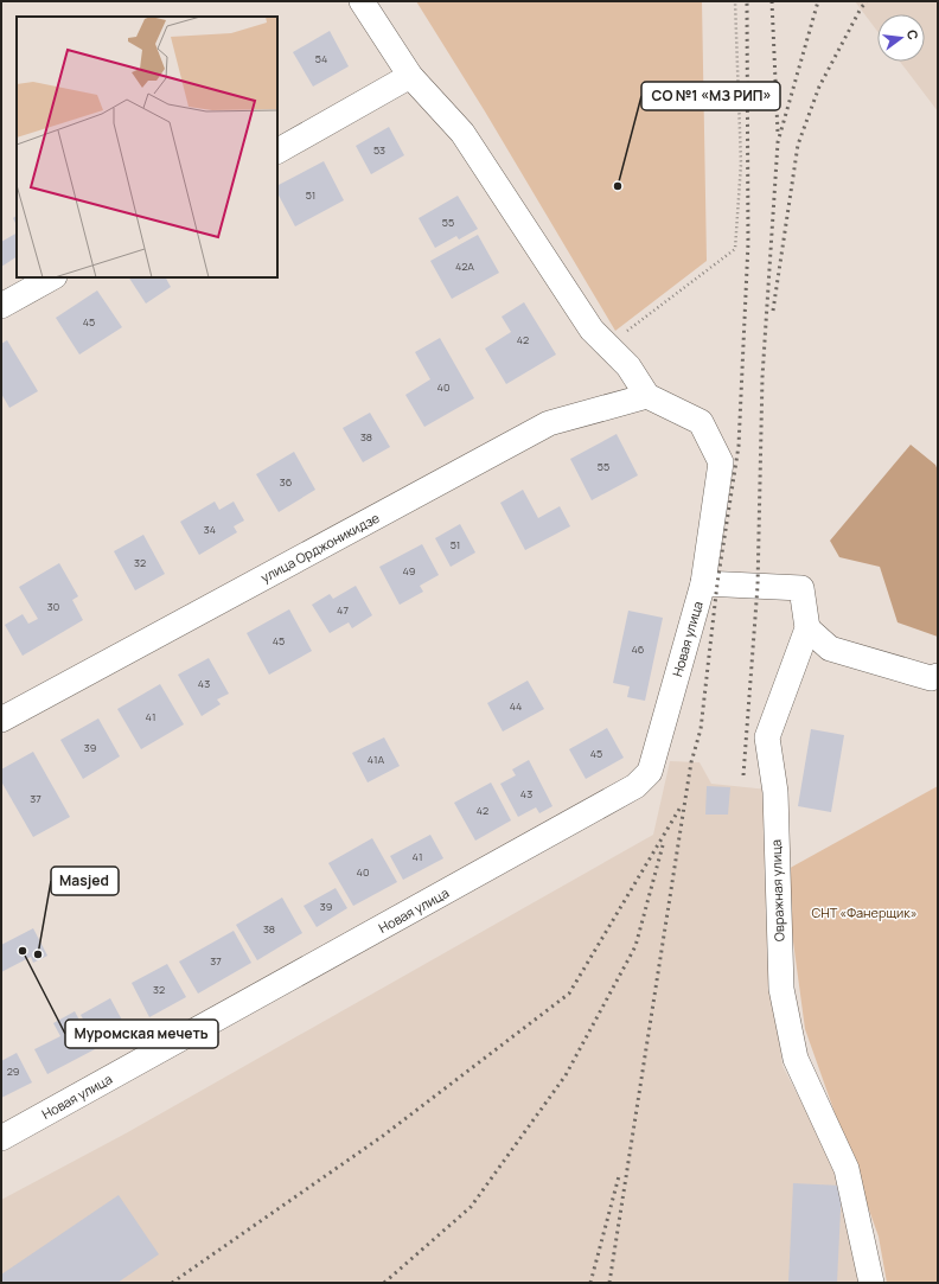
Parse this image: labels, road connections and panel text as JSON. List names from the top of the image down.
{
  "streets": {
    "street": ["улица Орджоникидзе", "Новая улица", "Овражная улица"]
  },
  "crossings": [
    ["улица Орджоникидзе", "Новая улица"],
    ["Новая улица", "Овражная улица"]
  ],
  "parks": ["СНТ «Фанерщик»"],
  "places": ["СО №1 «МЗ РИП»", "Муромская мечеть", "Masjed"],
  "house_numbers": [
    "54",
    "53",
    "51",
    "55",
    "42А",
    "45",
    "42",
    "40",
    "38",
    "55",
    "36",
    "34",
    "51",
    "32",
    "49",
    "30",
    "47",
    "45",
    "46",
    "43",
    "44",
    "41",
    "39",
    "45",
    "41А",
    "43",
    "37",
    "42",
    "41",
    "40",
    "39",
    "38",
    "37",
    "32",
    "29"
  ],
  "north": "right"
}
